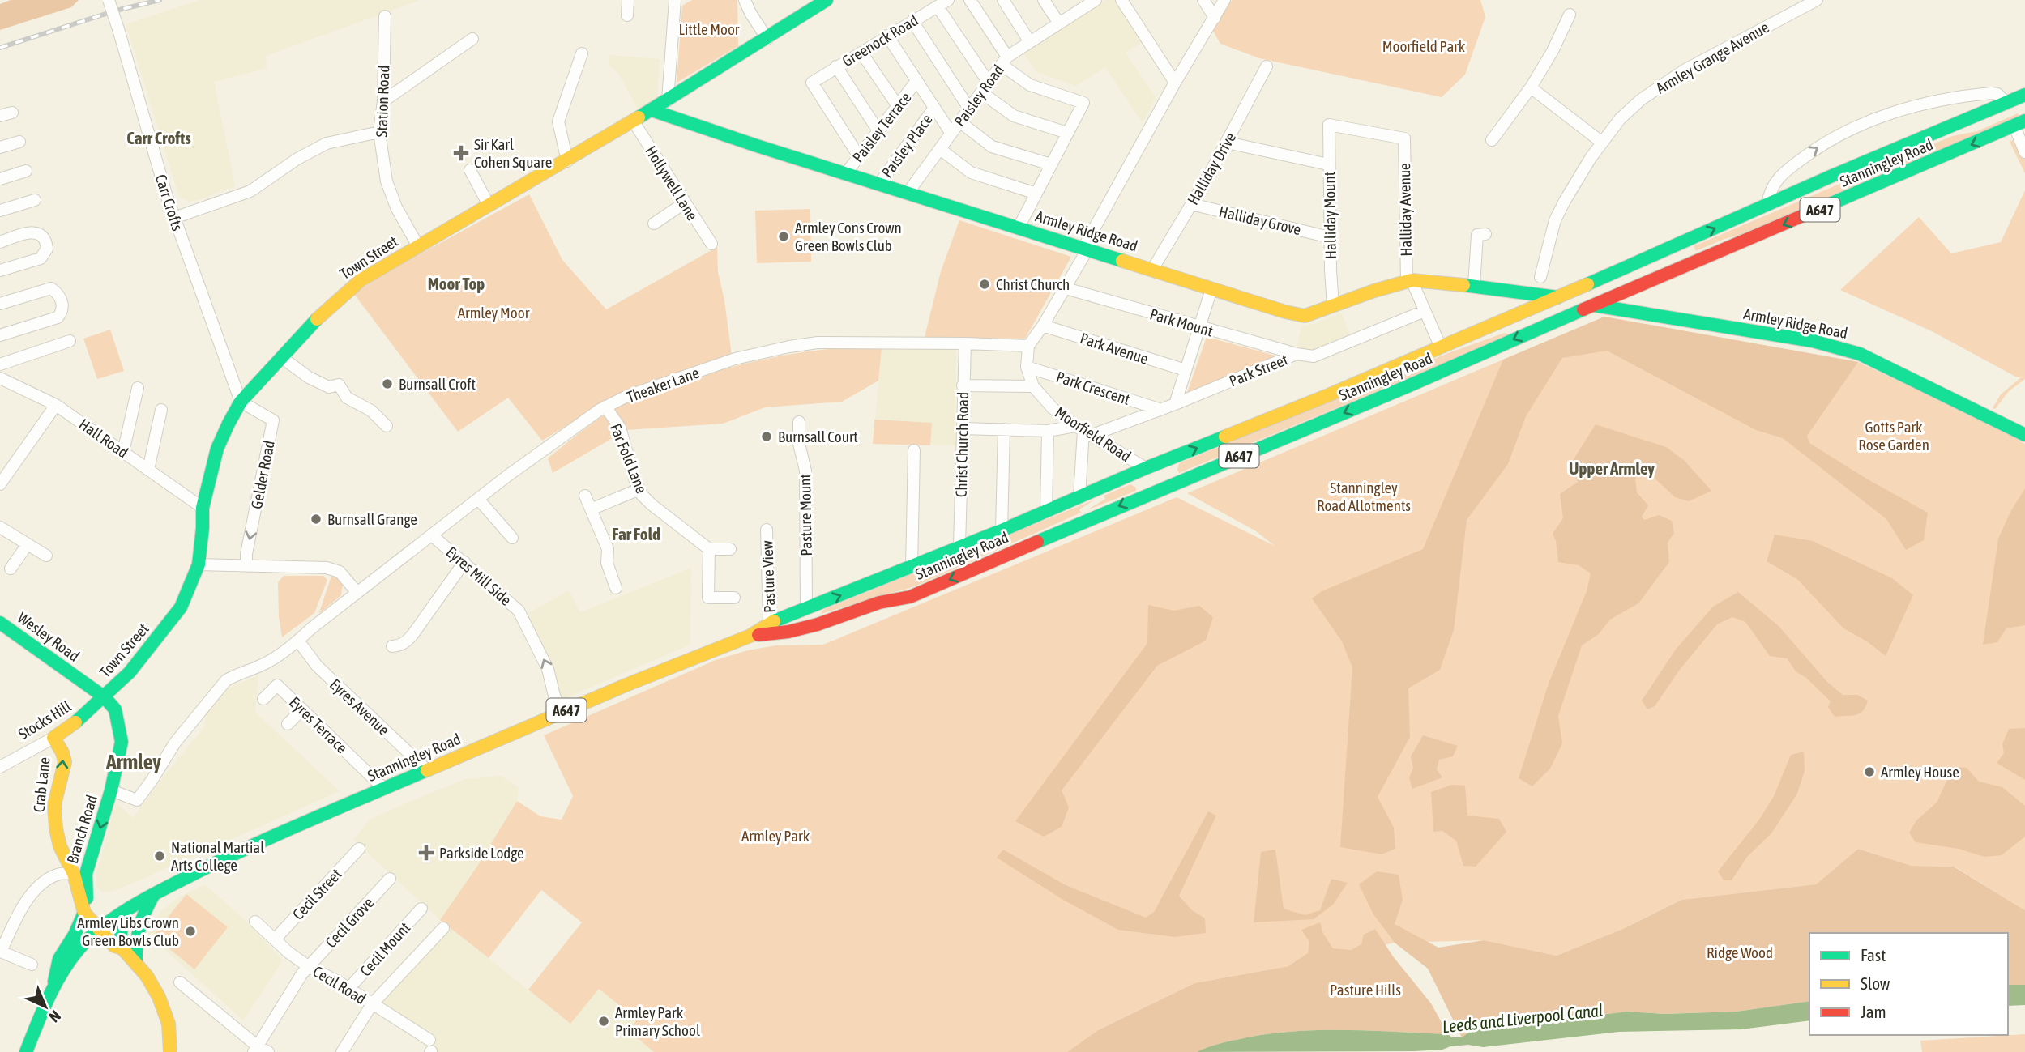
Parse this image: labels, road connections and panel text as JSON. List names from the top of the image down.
{
  "streets": {
    "main road": [
      "Stanningley Road",
      "A647",
      "Armley Ridge Road",
      "Town Street",
      "Wesley Road",
      "Stocks Hill",
      "Crab Lane",
      "Branch Road"
    ],
    "street": [
      "Greenock Road",
      "Armley Grange Avenue",
      "Paisley Road",
      "Station Road",
      "Paisley Terrace",
      "Paisley Place",
      "Halliday Drive",
      "Hollywell Lane",
      "Carr Crofts",
      "Halliday Avenue",
      "Halliday Mount",
      "Halliday Grove",
      "Park Mount",
      "Park Avenue",
      "Park Street",
      "Theaker Lane",
      "Park Crescent",
      "Moorfield Road",
      "Hall Road",
      "Christ Church Road",
      "Far Fold Lane",
      "Gelder Road",
      "Pasture Mount",
      "Eyres Mill Side",
      "Pasture View",
      "Eyres Avenue",
      "Eyres Terrace",
      "Cecil Street",
      "Cecil Grove",
      "Cecil Mount",
      "Cecil Road"
    ]
  },
  "crossings": [
    ["Greenock Road", "Paisley Terrace"],
    ["Paisley Road", "Armley Ridge Road"],
    ["Station Road", "Town Street"],
    ["Paisley Terrace", "Armley Ridge Road"],
    ["Paisley Place", "Armley Ridge Road"],
    ["Stanningley Road", "A647"],
    ["Stanningley Road", "Armley Ridge Road"],
    ["Stanningley Road", "Moorfield Road"],
    ["Stanningley Road", "Christ Church Road"],
    ["Stanningley Road", "Pasture Mount"],
    ["Stanningley Road", "Eyres Mill Side"],
    ["Stanningley Road", "Pasture View"],
    ["Stanningley Road", "Eyres Avenue"],
    ["Stanningley Road", "Eyres Terrace"],
    ["Halliday Drive", "Halliday Grove"],
    ["Halliday Drive", "Armley Ridge Road"],
    ["Hollywell Lane", "Town Street"],
    ["Carr Crofts", "Town Street"],
    ["Carr Crofts", "Gelder Road"],
    ["Halliday Avenue", "Halliday Mount"],
    ["Halliday Avenue", "Armley Ridge Road"],
    ["A647", "Branch Road"],
    ["Halliday Mount", "Halliday Grove"],
    ["Halliday Mount", "Armley Ridge Road"],
    ["Armley Ridge Road", "Town Street"],
    ["Town Street", "Hall Road"],
    ["Town Street", "Gelder Road"],
    ["Town Street", "Wesley Road"],
    ["Town Street", "Stocks Hill"],
    ["Town Street", "Branch Road"],
    ["Park Mount", "Park Street"],
    ["Park Street", "Park Crescent"],
    ["Park Street", "Moorfield Road"],
    ["Park Street", "Christ Church Road"],
    ["Theaker Lane", "Moorfield Road"],
    ["Theaker Lane", "Christ Church Road"],
    ["Theaker Lane", "Far Fold Lane"],
    ["Theaker Lane", "Eyres Mill Side"],
    ["Theaker Lane", "Eyres Avenue"],
    ["Theaker Lane", "Branch Road"],
    ["Park Crescent", "Moorfield Road"],
    ["Wesley Road", "Stocks Hill"],
    ["Wesley Road", "Branch Road"],
    ["Stocks Hill", "Crab Lane"],
    ["Stocks Hill", "Branch Road"],
    ["Crab Lane", "Branch Road"],
    ["Cecil Street", "Cecil Road"],
    ["Cecil Grove", "Cecil Road"],
    ["Cecil Mount", "Cecil Road"]
  ],
  "one_way": [
    "Gelder Road",
    "Eyres Mill Side",
    "Crab Lane",
    "Branch Road"
  ],
  "districts": [
    "Carr Crofts",
    "Moor Top",
    "Upper Armley",
    "Far Fold",
    "Armley"
  ],
  "water": ["Leeds and Liverpool Canal"],
  "parks": [
    "Little Moor",
    "Moorfield Park",
    "Armley Moor",
    "Gotts Park Rose Garden",
    "Stanningley Road Allotments",
    "Armley Park",
    "Ridge Wood",
    "Pasture Hills"
  ],
  "places": {
    "health": ["Sir Karl Cohen Square", "Parkside Lodge"],
    "other": [
      "Armley Cons Crown Green Bowls Club",
      "Christ Church",
      "Burnsall Croft",
      "Burnsall Court",
      "Burnsall Grange",
      "Armley House",
      "National Martial Arts College",
      "Armley Libs Crown Green Bowls Club",
      "Armley Park Primary School"
    ]
  },
  "legend": ["Fast", "Slow", "Jam"],
  "north": "bottom right"
}
